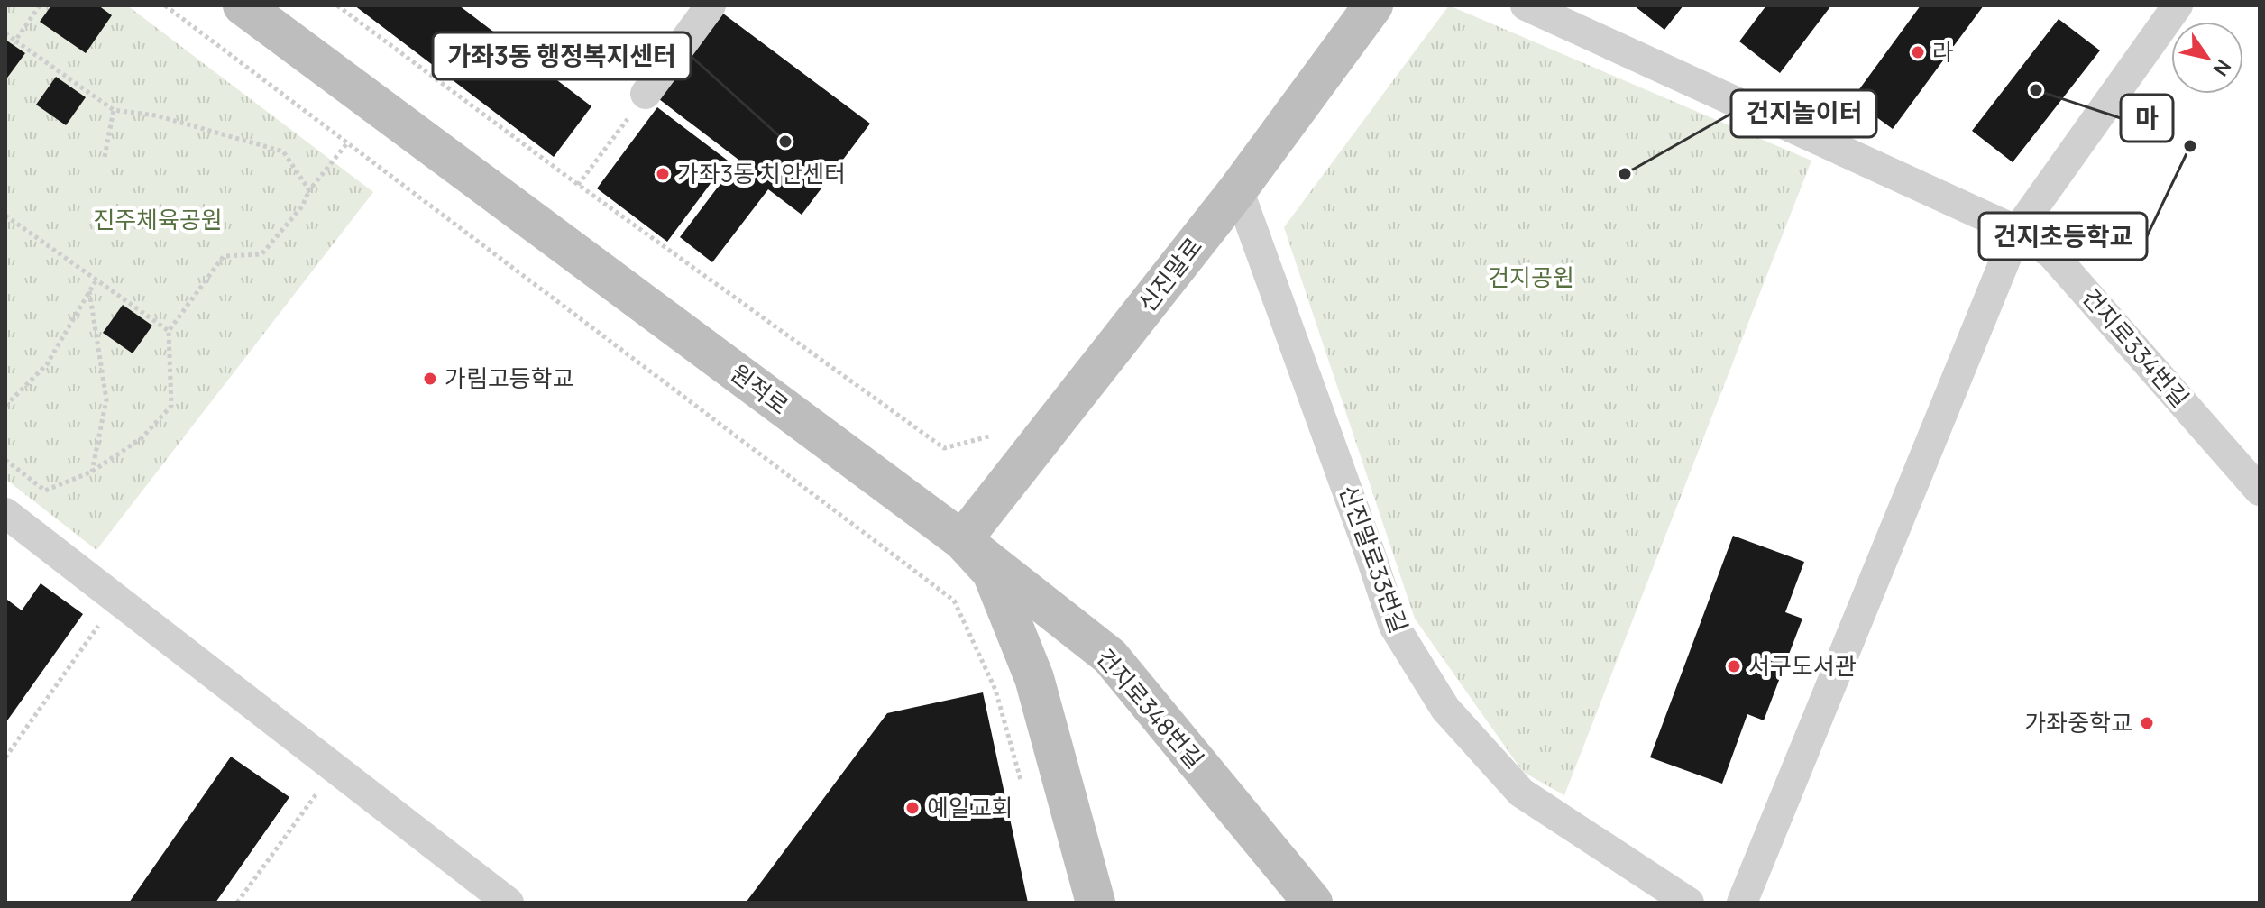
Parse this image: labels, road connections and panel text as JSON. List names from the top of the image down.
{
  "streets": {
    "street": [
      "신진말로",
      "건지로334번길",
      "원적로",
      "신진말로33번길",
      "건지로348번길"
    ]
  },
  "crossings": [
    ["신진말로", "원적로"],
    ["신진말로", "신진말로33번길"],
    ["신진말로", "건지로348번길"],
    ["원적로", "건지로348번길"]
  ],
  "parks": ["진주체육공원", "건지공원"],
  "places": [
    "라",
    "마",
    "가좌3동 행정복지센터",
    "건지초등학교",
    "가좌3동 치안센터",
    "건지놀이터",
    "가림고등학교",
    "서구도서관",
    "가좌중학교",
    "예일교회"
  ],
  "north": "bottom right"
}
